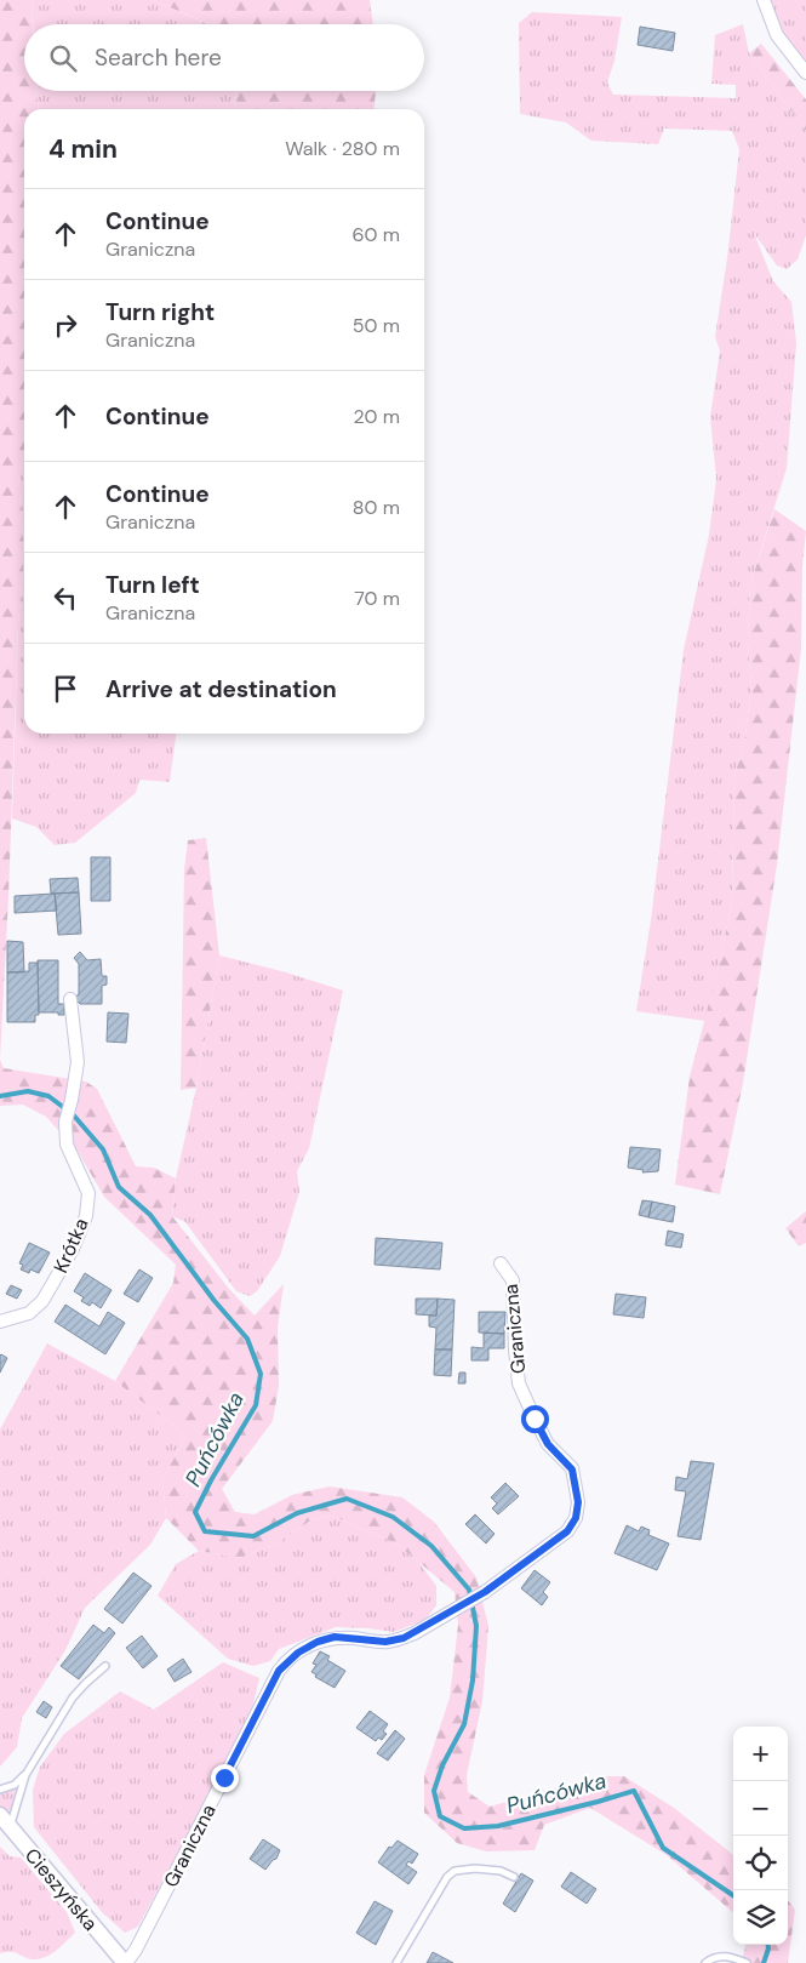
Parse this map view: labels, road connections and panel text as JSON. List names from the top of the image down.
{
  "streets": {
    "street": ["Krótka", "Graniczna", "Cieszyńska"]
  },
  "crossings": [
    ["Graniczna", "Cieszyńska"]
  ],
  "water": ["Puńcówka"],
  "page": {
    "search": "Search here",
    "heading": ["4 min", "Walk · 280 m"],
    "list": [
      ["Continue", "Graniczna", "60 m"],
      ["Turn right", "Graniczna", "50 m"],
      ["Continue", "20 m"],
      ["Continue", "Graniczna", "80 m"],
      ["Turn left", "Graniczna", "70 m"],
      "Arrive at destination"
    ],
    "map_buttons": ["+", "−"]
  }
}
